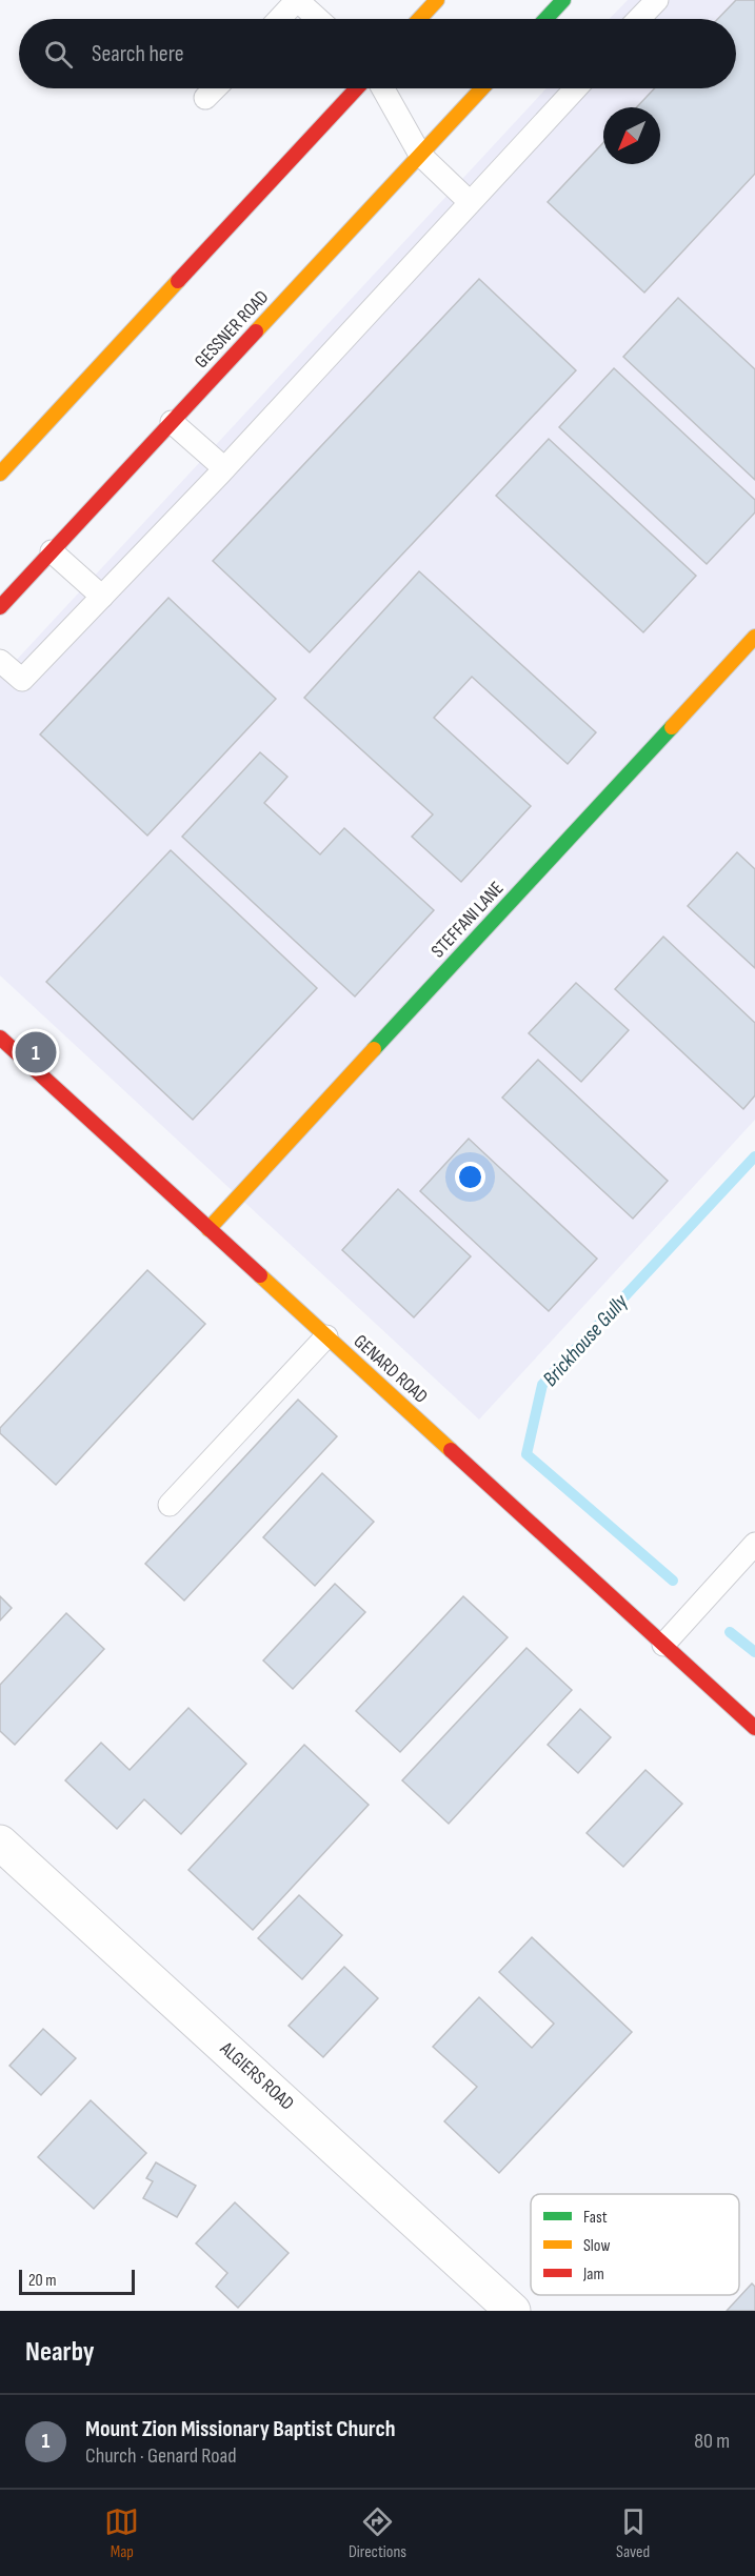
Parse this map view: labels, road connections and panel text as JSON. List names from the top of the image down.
{
  "streets": {
    "street": [
      "GESSNER ROAD",
      "STEFFANI LANE",
      "GENARD ROAD",
      "ALGIERS ROAD"
    ]
  },
  "crossings": [
    ["STEFFANI LANE", "GENARD ROAD"]
  ],
  "water": ["Brickhouse Gully"],
  "legend": ["Fast", "Slow", "Jam"],
  "scale_bar": "20 m",
  "north": "bottom left",
  "page": {
    "search": "Search here",
    "pins": "1",
    "scale": "20 m",
    "heading": "Nearby",
    "list": [
      {
        "mark": "1",
        "name": "Mount Zion Missionary Baptist Church",
        "note": "Church · Genard Road",
        "value": "80 m"
      }
    ],
    "nav": ["Map", "Directions", "Saved"]
  }
}
